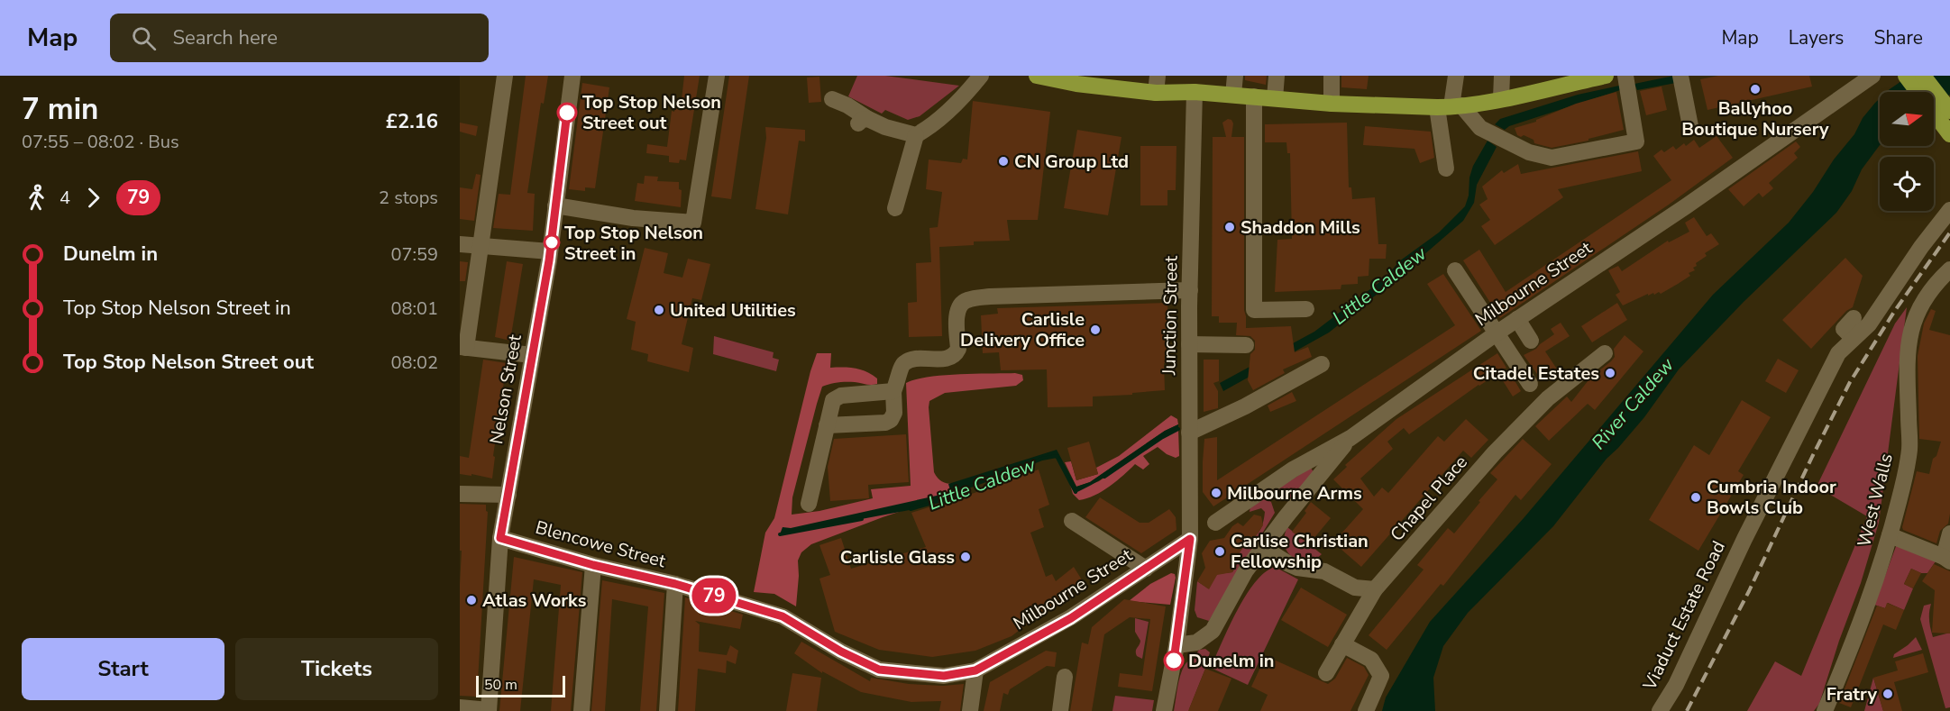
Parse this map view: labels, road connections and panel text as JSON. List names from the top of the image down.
{
  "streets": {
    "street": [
      "Milbourne Street",
      "Junction Street",
      "Nelson Street",
      "Chapel Place",
      "West Walls",
      "Blencowe Street",
      "Viaduct Estate Road"
    ]
  },
  "crossings": [
    ["Milbourne Street", "Junction Street"],
    ["Milbourne Street", "Blencowe Street"],
    ["Nelson Street", "Blencowe Street"]
  ],
  "water": ["Little Caldew", "River Caldew"],
  "places": [
    "Ballyhoo Boutique Nursery",
    "Top Stop Nelson Street out",
    "CN Group Ltd",
    "Shaddon Mills",
    "Top Stop Nelson Street in",
    "United Utilities",
    "Carlisle Delivery Office",
    "Citadel Estates",
    "Milbourne Arms",
    "Cumbria Indoor Bowls Club",
    "Carlise Christian Fellowship",
    "Carlisle Glass",
    "Atlas Works",
    "Dunelm in",
    "Fratry"
  ],
  "lines": ["bus line 79"],
  "scale_bar": "50 m",
  "north": "right",
  "page": {
    "header": "Map",
    "search": "Search here",
    "nav": ["Map", "Layers", "Share"],
    "heading": ["7 min", "07:55 – 08:02 · Bus", "£2.16"],
    "on_map": "79",
    "legs": ["4", "79", "2 stops"],
    "list": [
      {
        "name": "Dunelm in",
        "value": "07:59"
      },
      {
        "name": "Top Stop Nelson Street in",
        "value": "08:01"
      },
      {
        "name": "Top Stop Nelson Street out",
        "value": "08:02"
      }
    ],
    "buttons": ["Start", "Tickets"],
    "scale": "50 m"
  }
}
